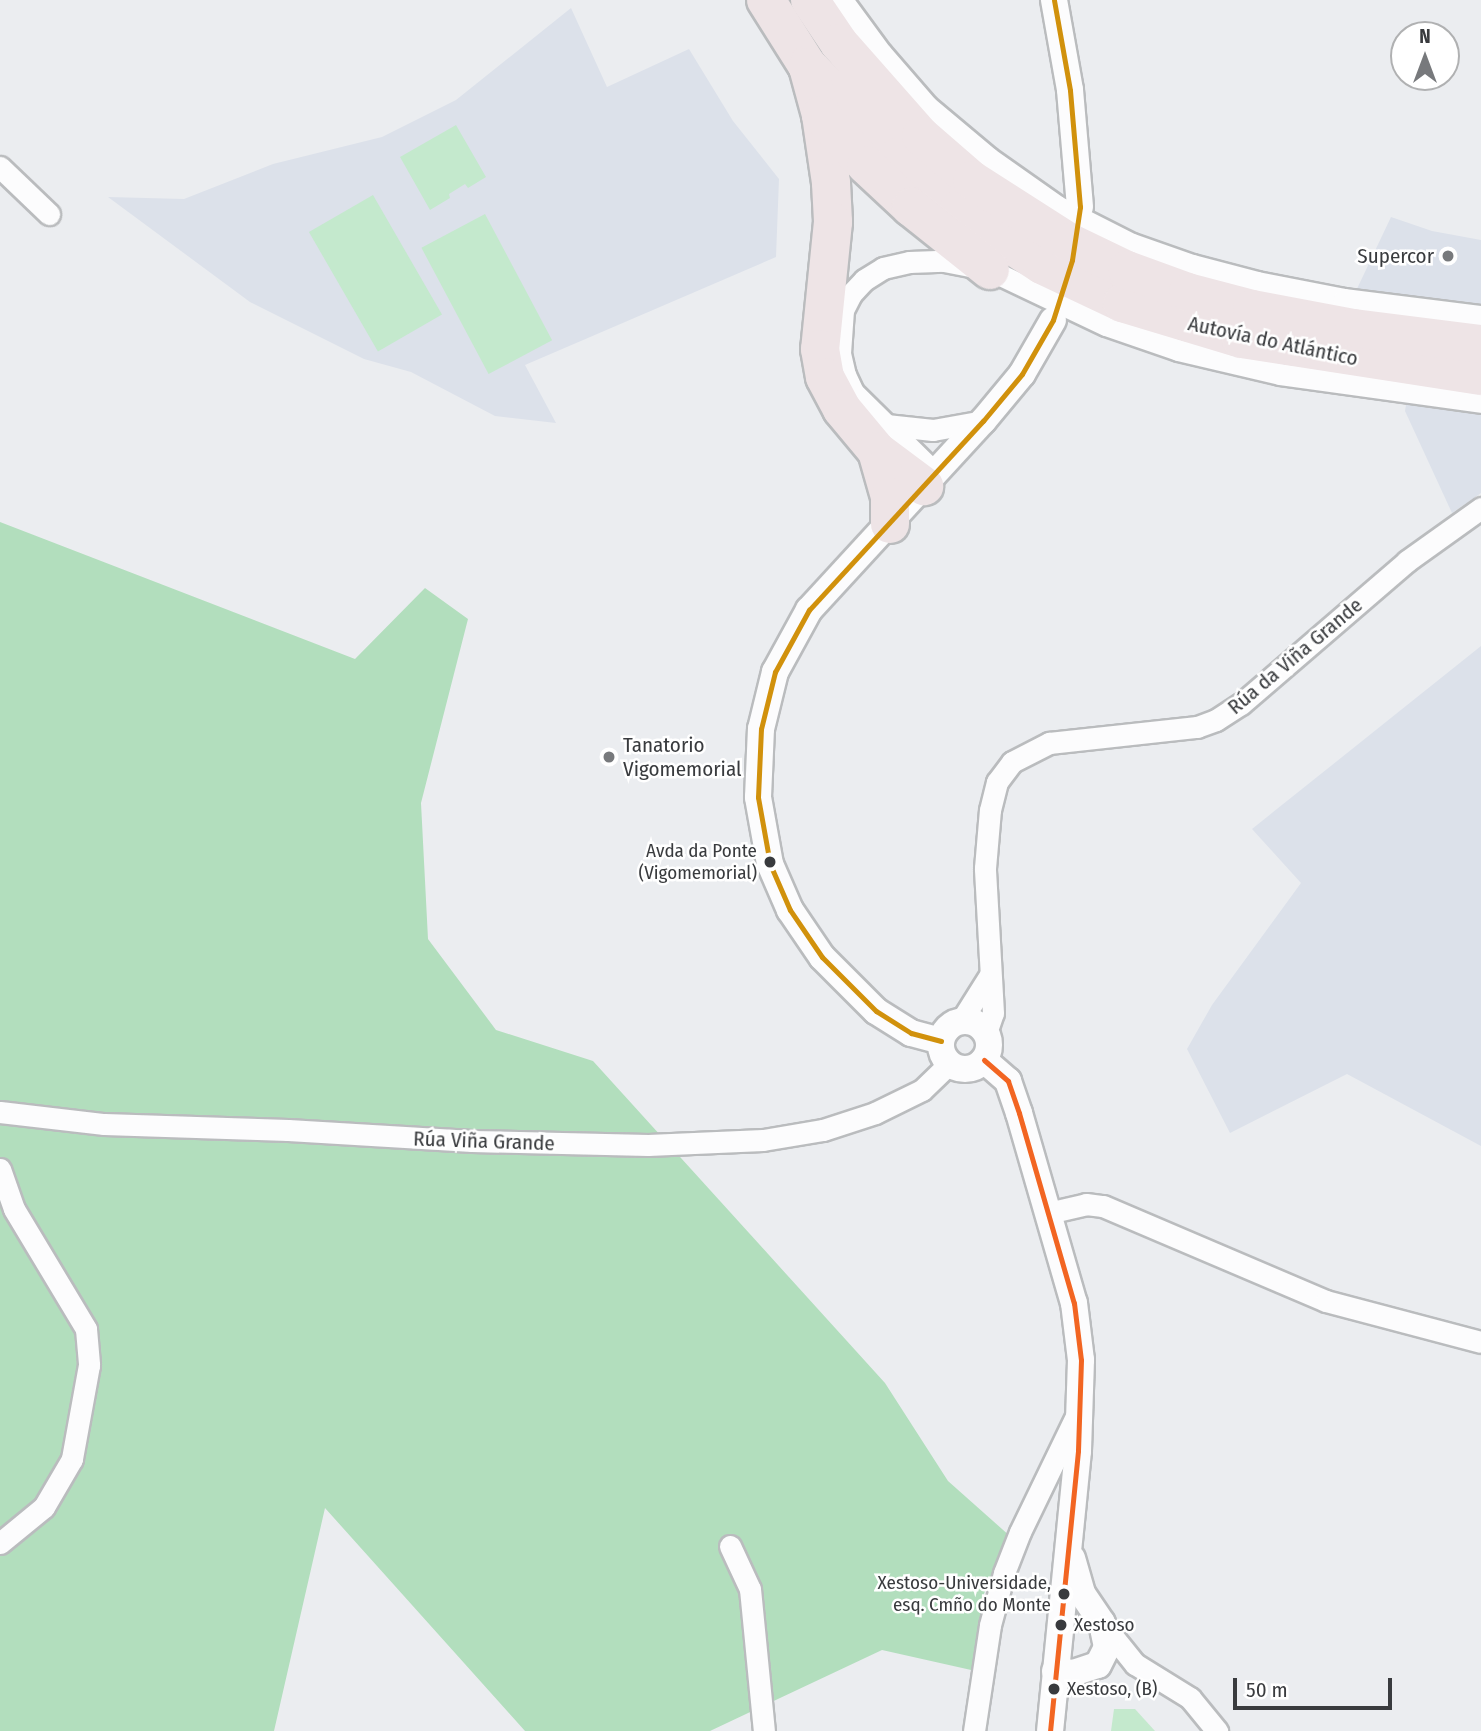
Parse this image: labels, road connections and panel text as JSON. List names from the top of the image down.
{
  "streets": {
    "highway": ["Autovía do Atlántico"],
    "street": ["Rúa da Viña Grande", "Rúa Viña Grande"]
  },
  "crossings": [
    ["Rúa da Viña Grande", "Rúa Viña Grande"]
  ],
  "places": [
    "Supercor",
    "Tanatorio Vigomemorial",
    "Avda da Ponte (Vigomemorial)",
    "Xestoso-Universidade, esq. Cmño do Monte",
    "Xestoso",
    "Xestoso, (B)"
  ],
  "scale_bar": "50 m",
  "north": "top"
}
